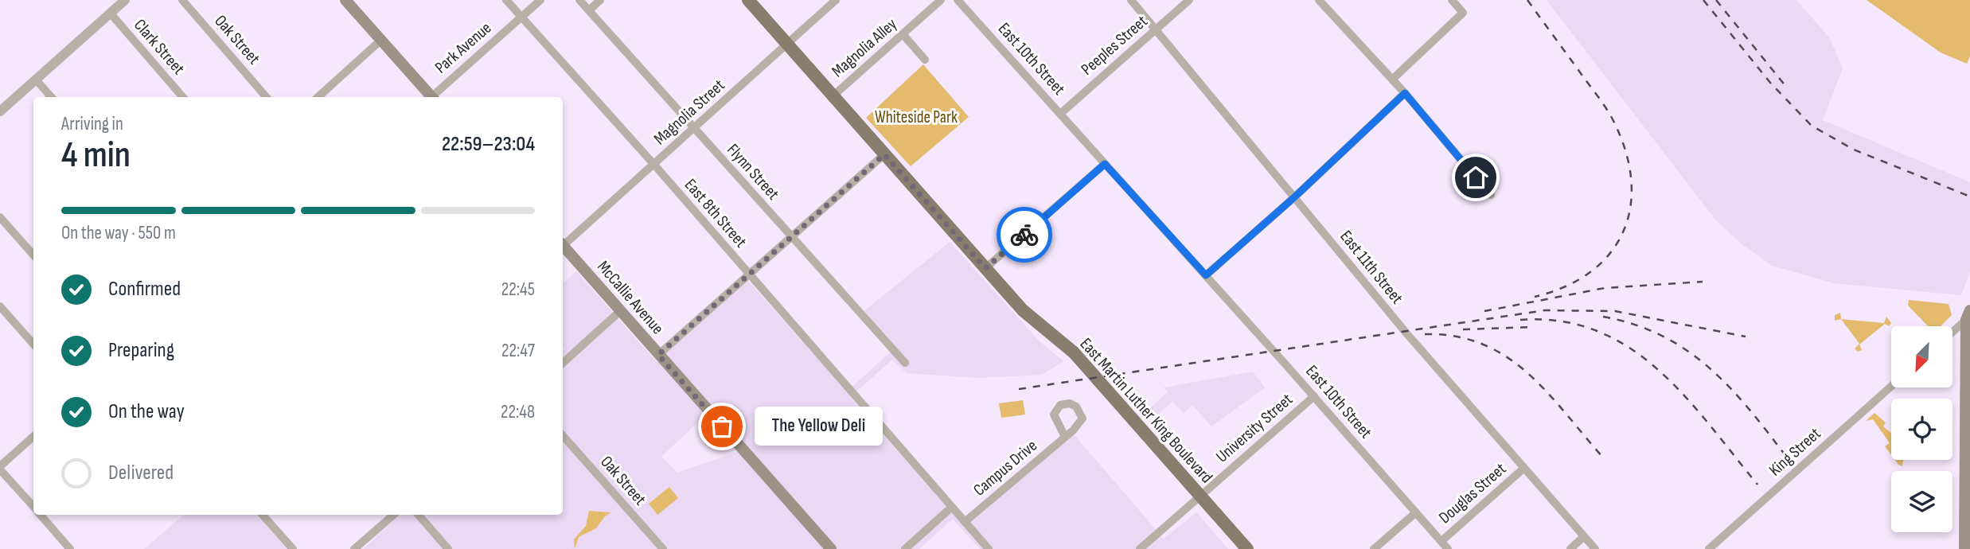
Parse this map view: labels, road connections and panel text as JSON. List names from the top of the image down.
{
  "streets": {
    "main road": ["McCallie Avenue", "East Martin Luther King Boulevard"],
    "street": [
      "Oak Street",
      "Peeples Street",
      "Clark Street",
      "Park Avenue",
      "Magnolia Alley",
      "East 10th Street",
      "Magnolia Street",
      "Flynn Street",
      "East 8th Street",
      "East 11th Street",
      "University Street",
      "King Street",
      "Campus Drive",
      "Douglas Street"
    ]
  },
  "crossings": [
    ["Peeples Street", "East 10th Street"],
    ["Peeples Street", "East 11th Street"],
    ["Park Avenue", "East 8th Street"],
    ["Magnolia Alley", "East Martin Luther King Boulevard"],
    ["East 10th Street", "University Street"],
    ["East 10th Street", "Douglas Street"],
    ["Magnolia Street", "Flynn Street"],
    ["Magnolia Street", "East 8th Street"],
    ["Magnolia Street", "East Martin Luther King Boulevard"],
    ["East 8th Street", "Campus Drive"],
    ["East 11th Street", "Douglas Street"],
    ["East Martin Luther King Boulevard", "University Street"]
  ],
  "parks": ["Whiteside Park"],
  "places": ["The Yellow Deli"],
  "north": "bottom left",
  "page": {
    "heading": ["4 min", "Arriving in", "22:59–23:04"],
    "bar": "On the way · 550 m",
    "list": [
      ["Confirmed", "22:45"],
      ["Preparing", "22:47"],
      ["On the way", "22:48"],
      "Delivered"
    ],
    "bubble": "The Yellow Deli"
  }
}
